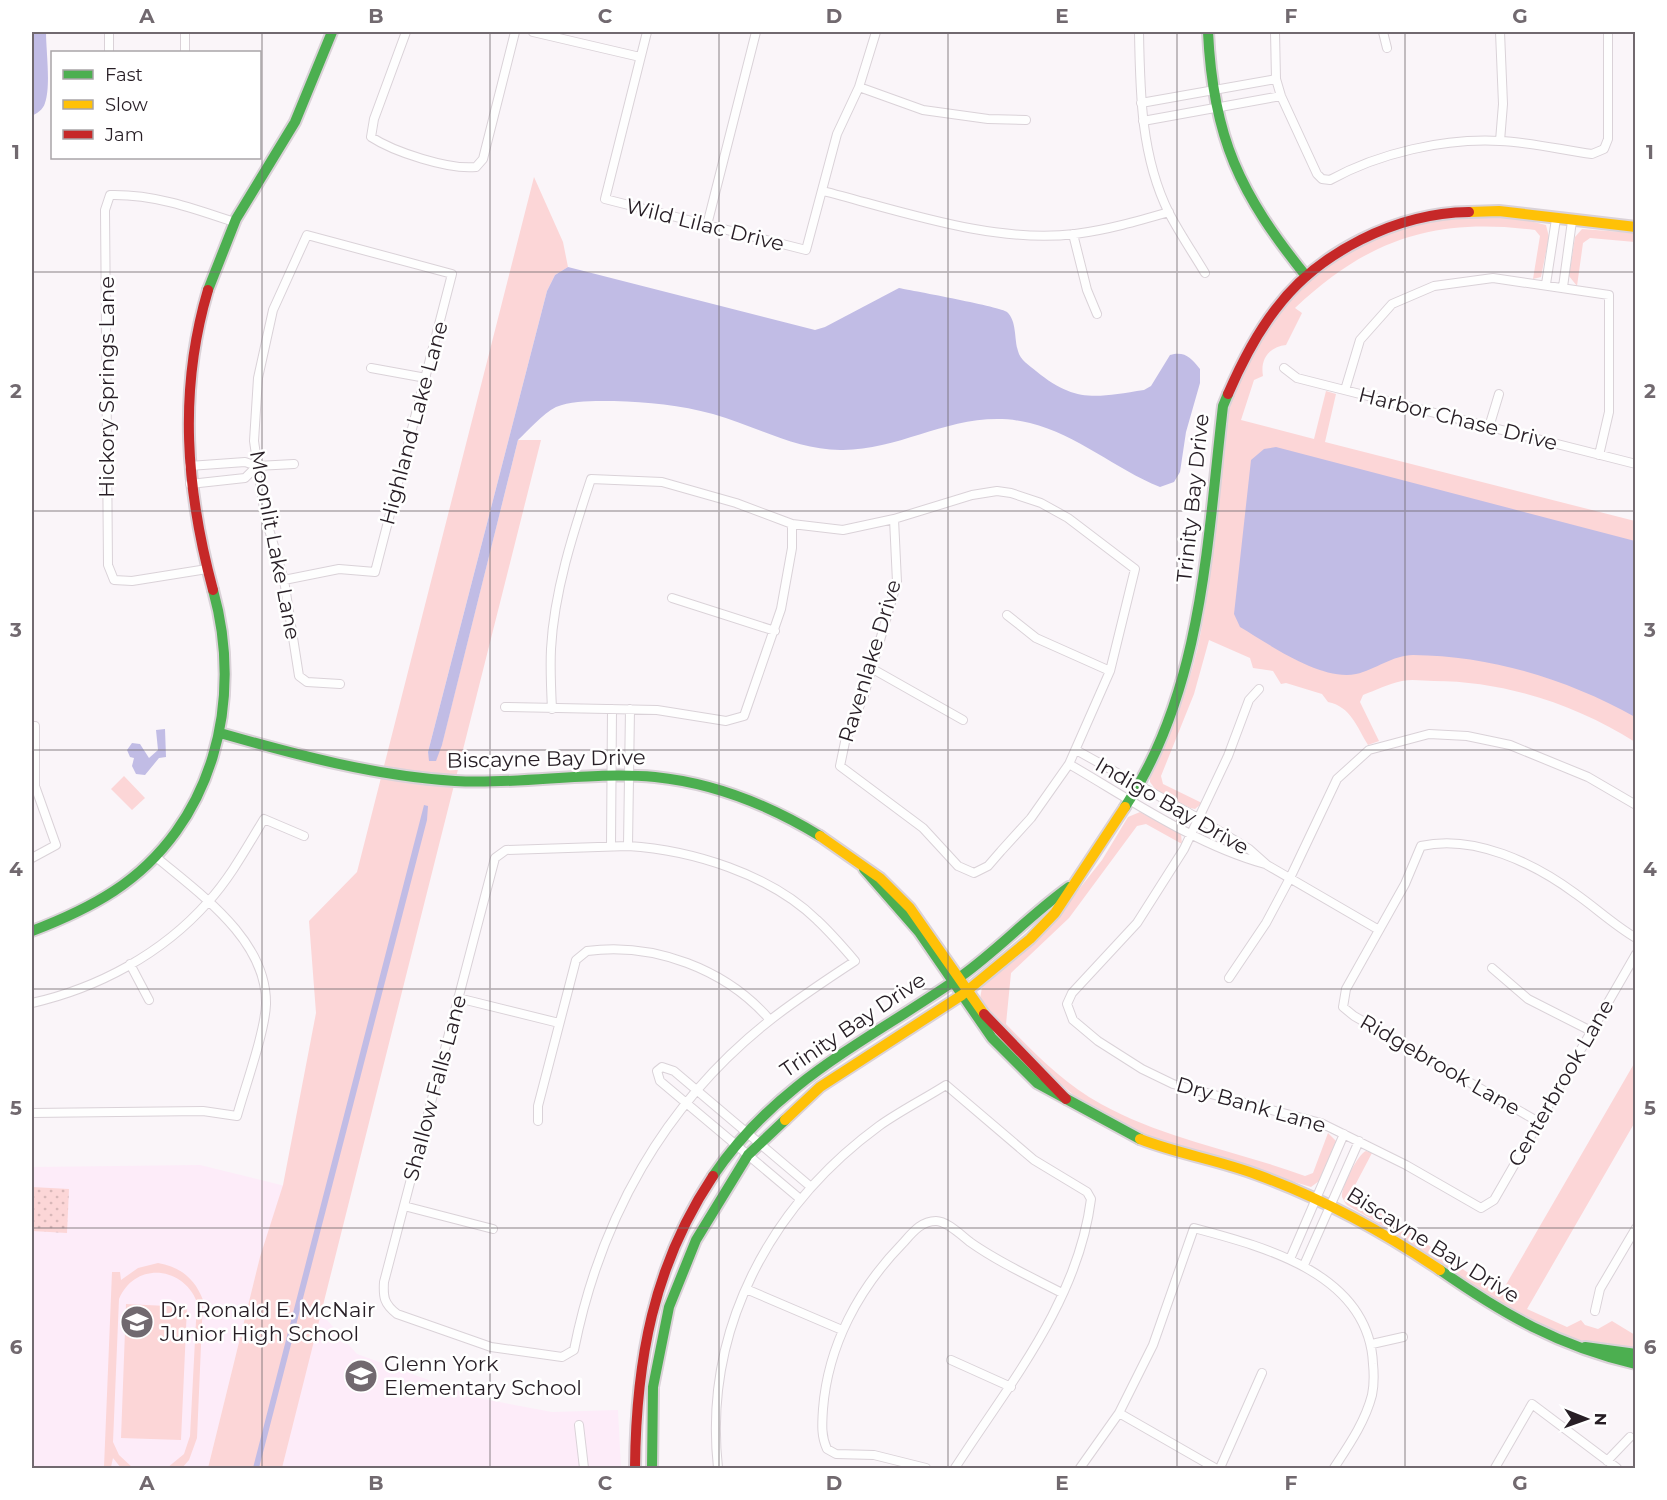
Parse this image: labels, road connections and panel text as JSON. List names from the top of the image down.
{
  "streets": {
    "street": [
      "Wild Lilac Drive",
      "Hickory Springs Lane",
      "Harbor Chase Drive",
      "Highland Lake Lane",
      "Trinity Bay Drive",
      "Moonlit Lake Lane",
      "Ravenlake Drive",
      "Biscayne Bay Drive",
      "Indigo Bay Drive",
      "Ridgebrook Lane",
      "Centerbrook Lane",
      "Shallow Falls Lane",
      "Dry Bank Lane"
    ]
  },
  "crossings": [
    ["Highland Lake Lane", "Moonlit Lake Lane"],
    ["Trinity Bay Drive", "Biscayne Bay Drive"],
    ["Trinity Bay Drive", "Indigo Bay Drive"],
    ["Ravenlake Drive", "Indigo Bay Drive"],
    ["Indigo Bay Drive", "Ridgebrook Lane"],
    ["Indigo Bay Drive", "Dry Bank Lane"],
    ["Ridgebrook Lane", "Centerbrook Lane"],
    ["Centerbrook Lane", "Dry Bank Lane"]
  ],
  "places": {
    "school or university": ["Dr. Ronald E. McNair Junior High School", "Glenn York Elementary School"]
  },
  "legend": ["Fast", "Slow", "Jam"],
  "north": "right",
  "grid": {
    "columns": [
      "A",
      "B",
      "C",
      "D",
      "E",
      "F",
      "G"
    ],
    "rows": [
      "1",
      "2",
      "3",
      "4",
      "5",
      "6"
    ]
  }
}
